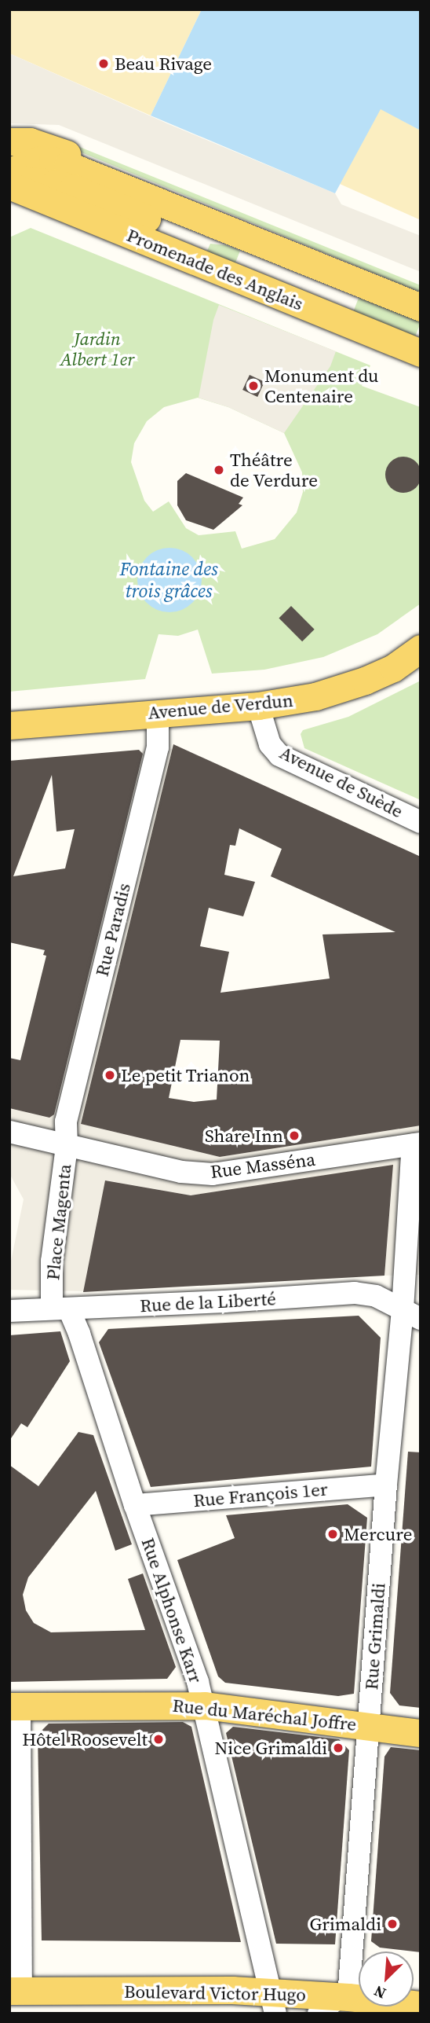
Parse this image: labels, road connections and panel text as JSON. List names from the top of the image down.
{
  "streets": {
    "main road": [
      "Promenade des Anglais",
      "Avenue de Verdun",
      "Rue du Maréchal Joffre",
      "Boulevard Victor Hugo"
    ],
    "street": [
      "Avenue de Suède",
      "Rue Paradis",
      "Rue Masséna",
      "Place Magenta",
      "Rue de la Liberté",
      "Rue François 1er",
      "Rue Alphonse Karr",
      "Rue Grimaldi"
    ]
  },
  "crossings": [
    ["Avenue de Verdun", "Avenue de Suède"],
    ["Avenue de Verdun", "Rue Paradis"],
    ["Rue Paradis", "Rue Masséna"],
    ["Rue Paradis", "Place Magenta"],
    ["Rue Masséna", "Place Magenta"],
    ["Rue Masséna", "Rue Grimaldi"],
    ["Place Magenta", "Rue de la Liberté"],
    ["Place Magenta", "Rue Alphonse Karr"],
    ["Rue de la Liberté", "Rue Alphonse Karr"],
    ["Rue de la Liberté", "Rue Grimaldi"],
    ["Rue François 1er", "Rue Alphonse Karr"],
    ["Rue François 1er", "Rue Grimaldi"],
    ["Rue Alphonse Karr", "Rue du Maréchal Joffre"],
    ["Rue Alphonse Karr", "Boulevard Victor Hugo"],
    ["Rue Grimaldi", "Rue du Maréchal Joffre"],
    ["Rue Grimaldi", "Boulevard Victor Hugo"]
  ],
  "water": ["Fontaine des trois grâces"],
  "parks": ["Jardin Albert 1er"],
  "places": [
    "Beau Rivage",
    "Monument du Centenaire",
    "Théâtre de Verdure",
    "Le petit Trianon",
    "Share Inn",
    "Mercure",
    "Hôtel Roosevelt",
    "Nice Grimaldi",
    "Grimaldi"
  ],
  "north": "bottom left"
}
